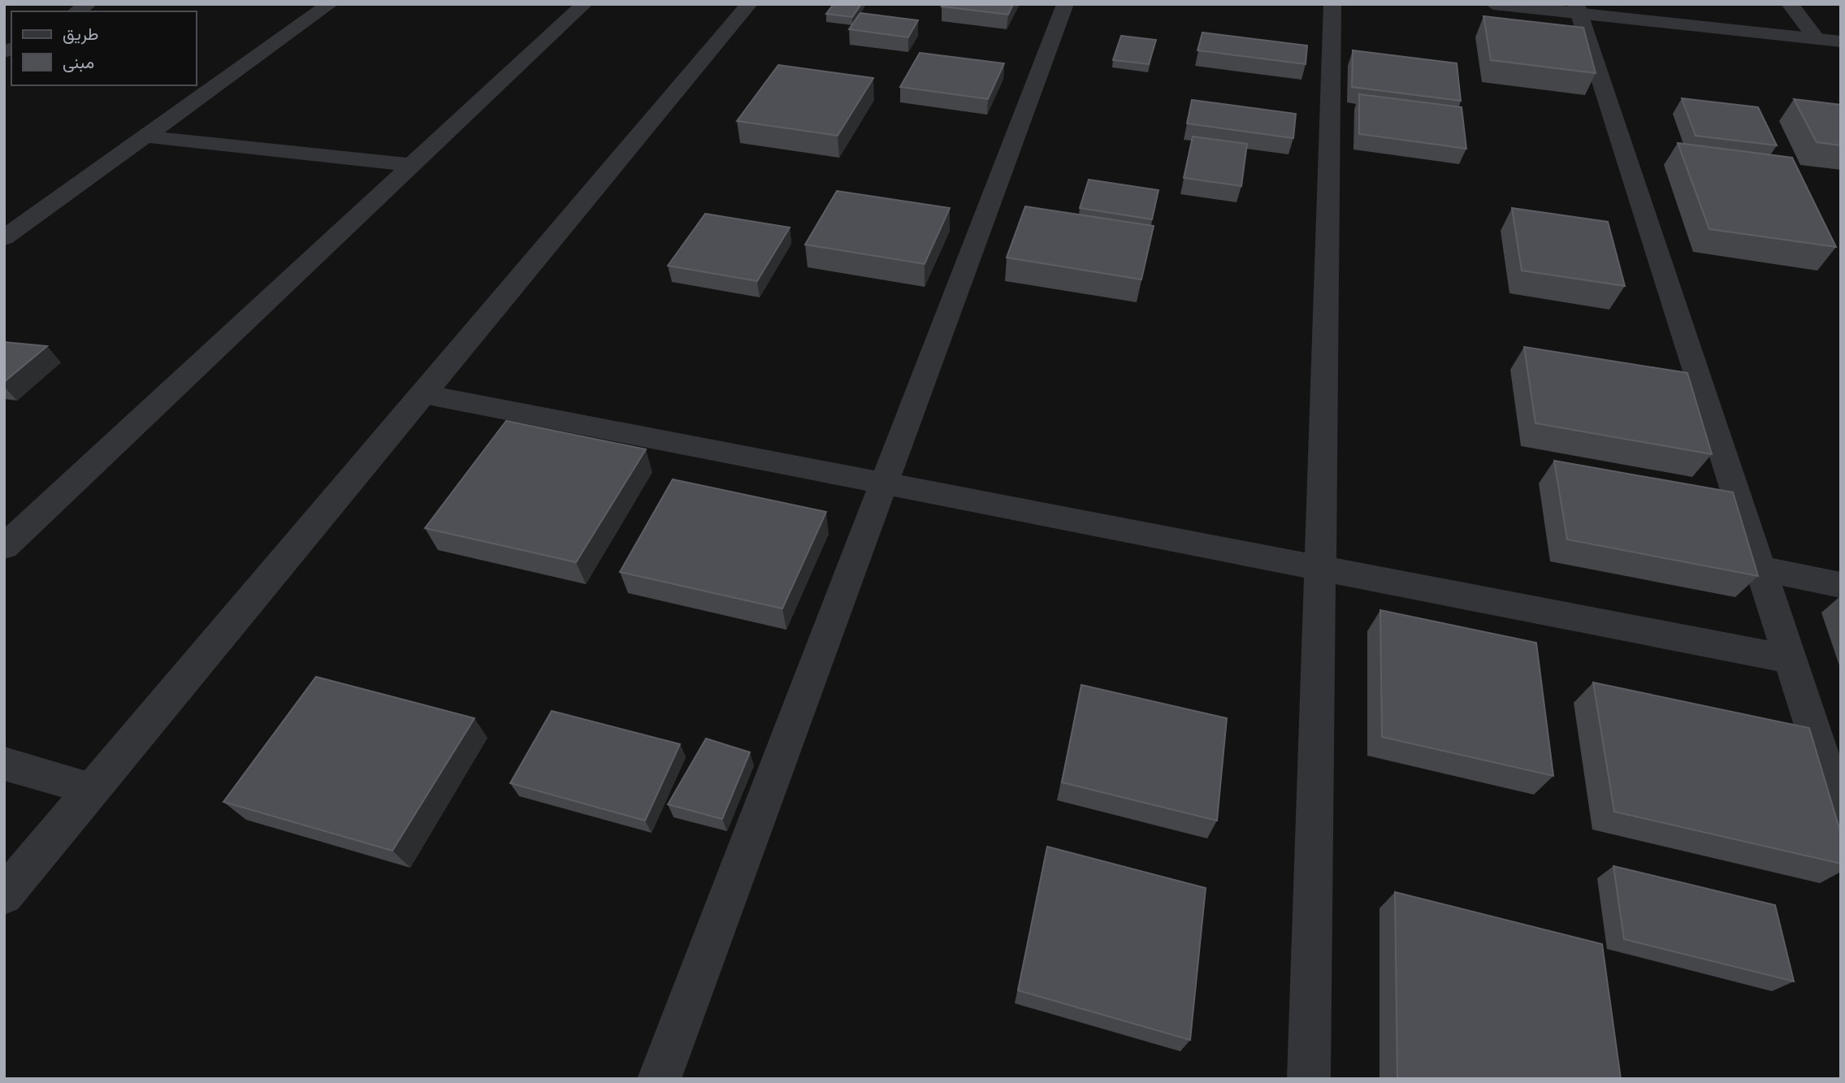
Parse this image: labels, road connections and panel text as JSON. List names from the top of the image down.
{
  "legend": ["طريق", "مبنى"]
}
